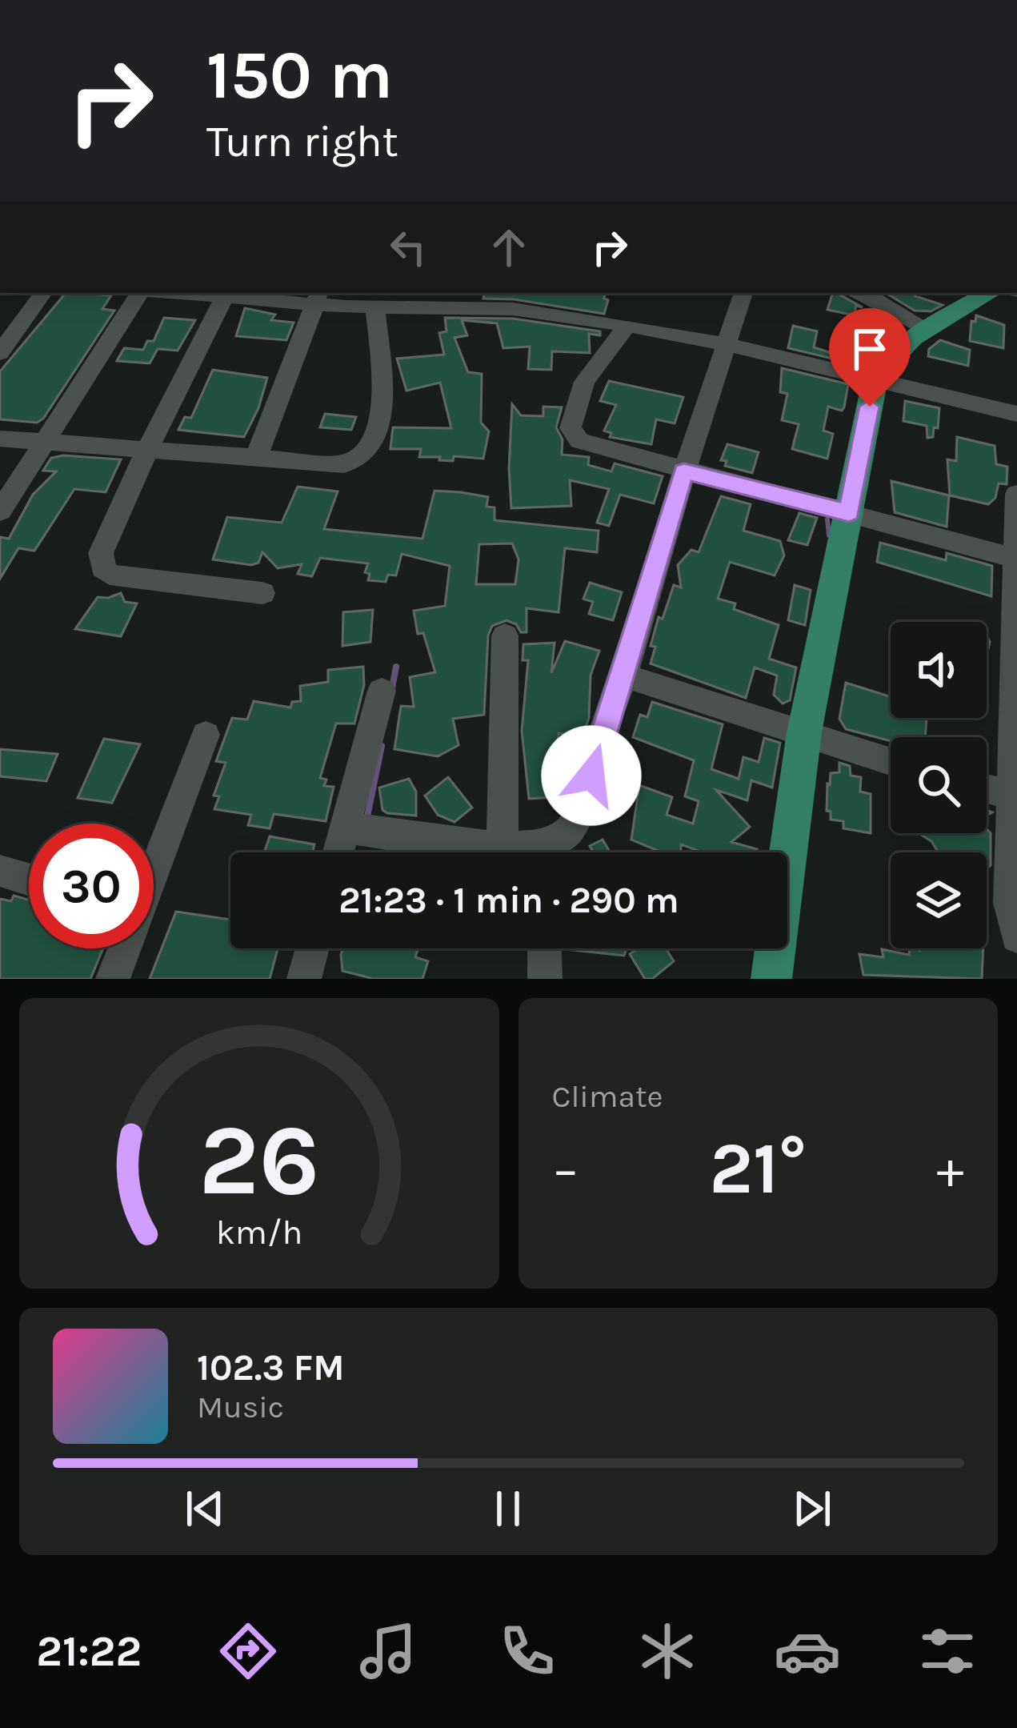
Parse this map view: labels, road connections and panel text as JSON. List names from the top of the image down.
{
  "page": {
    "turn": ["150 m", "Turn right"],
    "limit": "30",
    "trip": "21:23 · 1 min · 290 m",
    "tile": "Climate",
    "heat": ["−", "21°", "+"],
    "song": ["102.3 FM", "Music"],
    "tabs": "21:22",
    "gauge": ["26", "km/h"]
  }
}
